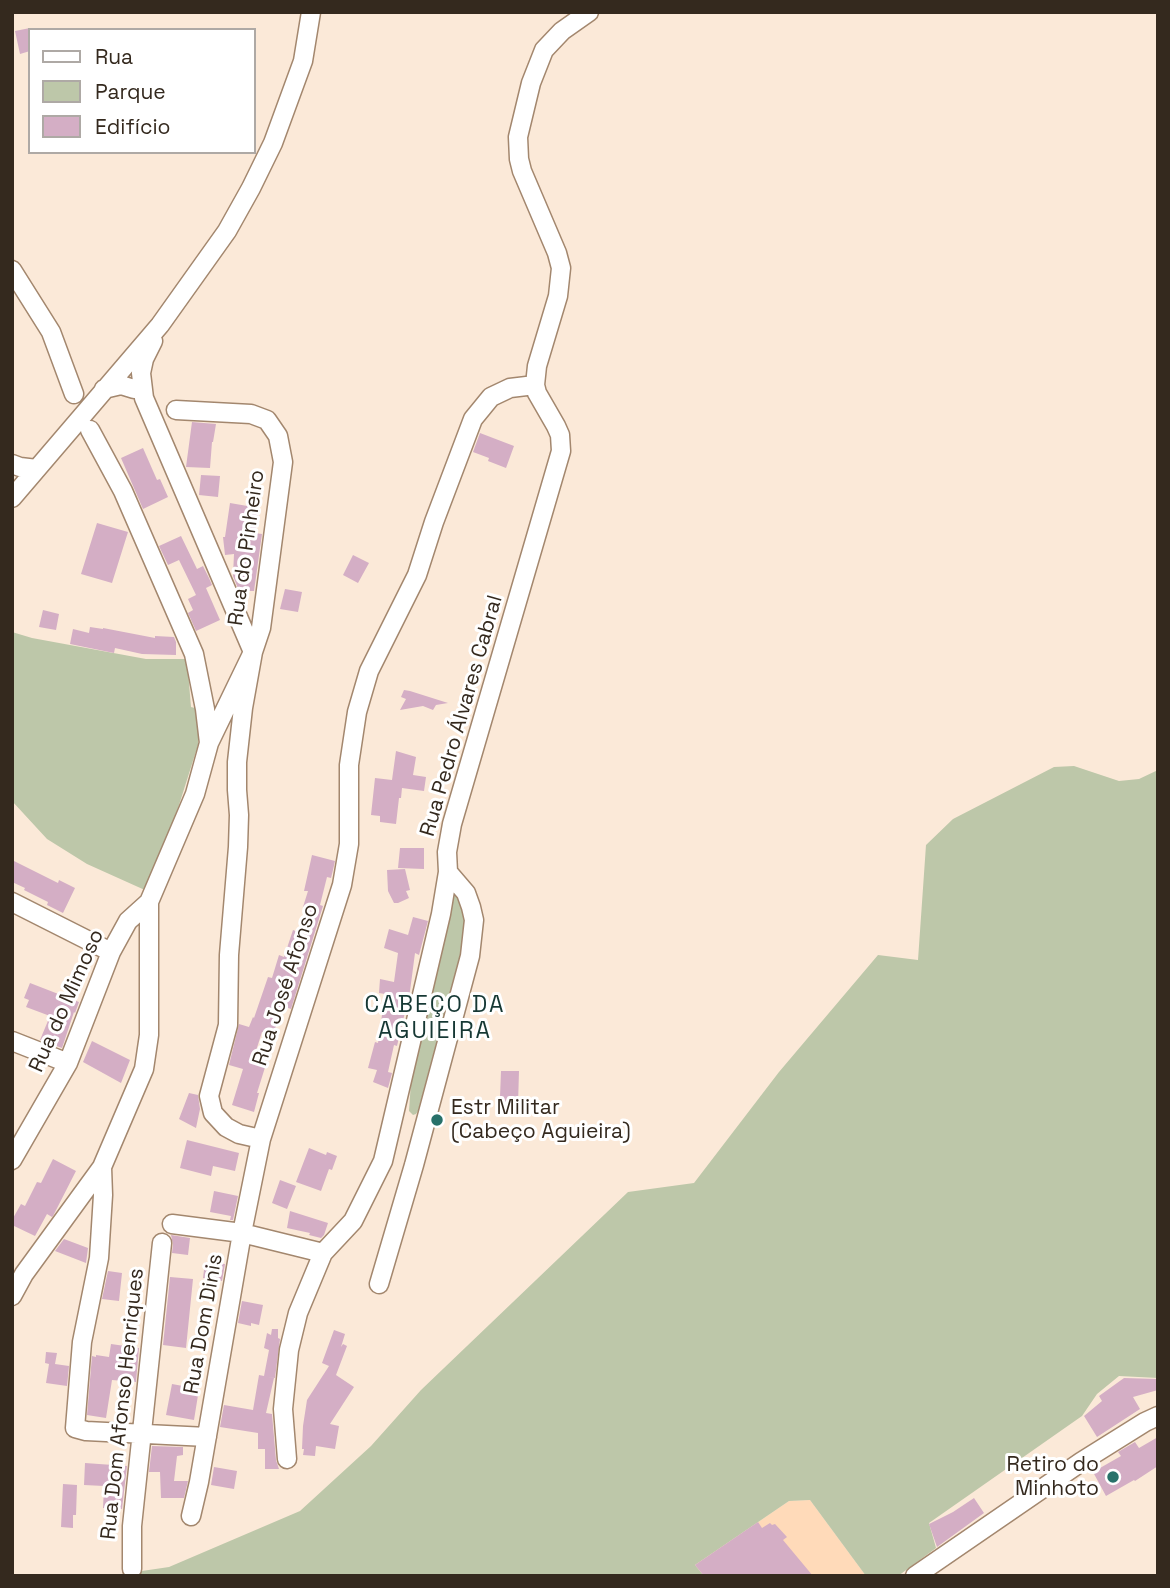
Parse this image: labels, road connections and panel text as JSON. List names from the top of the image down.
{
  "streets": {
    "street": [
      "Rua do Pinheiro",
      "Rua Pedro Álvares Cabral",
      "Rua José Afonso",
      "Rua do Mimoso",
      "Rua Dom Dinis",
      "Rua Dom Afonso Henriques"
    ]
  },
  "crossings": [
    ["Rua do Pinheiro", "Rua José Afonso"],
    ["Rua Pedro Álvares Cabral", "Rua José Afonso"],
    ["Rua José Afonso", "Rua Dom Dinis"]
  ],
  "districts": ["CABEÇO DA AGUIEIRA"],
  "places": ["Estr Militar (Cabeço Aguieira)", "Retiro do Minhoto"],
  "legend": ["Rua", "Parque", "Edifício"]
}
